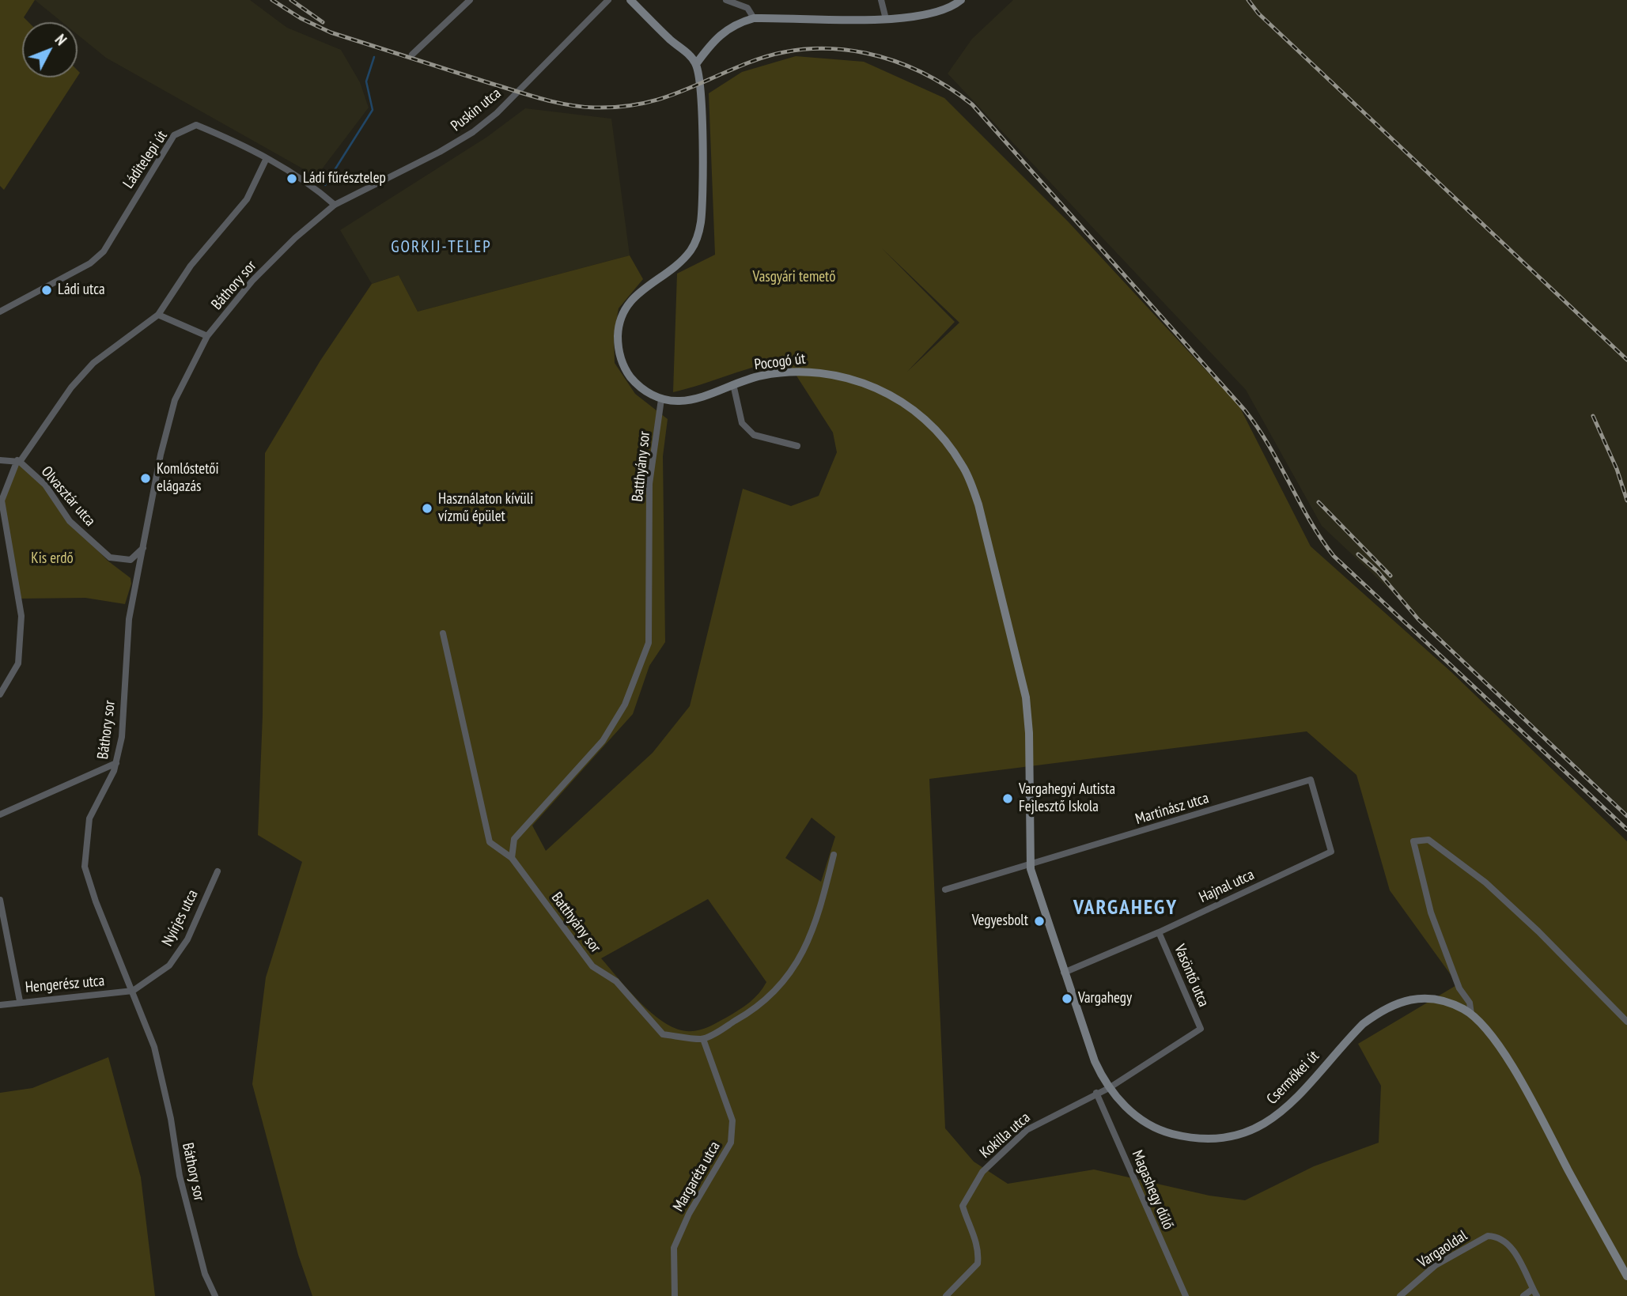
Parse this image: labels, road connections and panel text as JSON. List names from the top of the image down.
{
  "streets": {
    "main road": ["Pocogó út", "Csermőkei út"],
    "street": [
      "Puskin utca",
      "Láditelepi út",
      "Báthory sor",
      "Batthyány sor",
      "Olvasztár utca",
      "Martinász utca",
      "Hajnal utca",
      "Nyírjes utca",
      "Vasöntő utca",
      "Hengerész utca",
      "Kokilla utca",
      "Margaréta utca",
      "Magashegy dűlő",
      "Vargaoldal"
    ]
  },
  "crossings": [
    ["Puskin utca", "Láditelepi út"],
    ["Puskin utca", "Báthory sor"],
    ["Láditelepi út", "Báthory sor"],
    ["Báthory sor", "Olvasztár utca"],
    ["Báthory sor", "Nyírjes utca"],
    ["Báthory sor", "Hengerész utca"],
    ["Pocogó út", "Batthyány sor"],
    ["Pocogó út", "Csermőkei út"],
    ["Batthyány sor", "Margaréta utca"],
    ["Martinász utca", "Hajnal utca"],
    ["Martinász utca", "Csermőkei út"],
    ["Hajnal utca", "Vasöntő utca"],
    ["Hajnal utca", "Csermőkei út"],
    ["Nyírjes utca", "Hengerész utca"],
    ["Vasöntő utca", "Kokilla utca"],
    ["Csermőkei út", "Kokilla utca"],
    ["Kokilla utca", "Magashegy dűlő"]
  ],
  "districts": ["GORKIJ-TELEP", "VARGAHEGY"],
  "parks": ["Vasgyári temető", "Kis erdő"],
  "places": [
    "Ládi fűrésztelep",
    "Ládi utca",
    "Komlóstetői elágazás",
    "Használaton kívüli vízmű épület",
    "Vargahegyi Autista Fejlesztő Iskola",
    "Vegyesbolt",
    "Vargahegy"
  ],
  "north": "top right"
}
